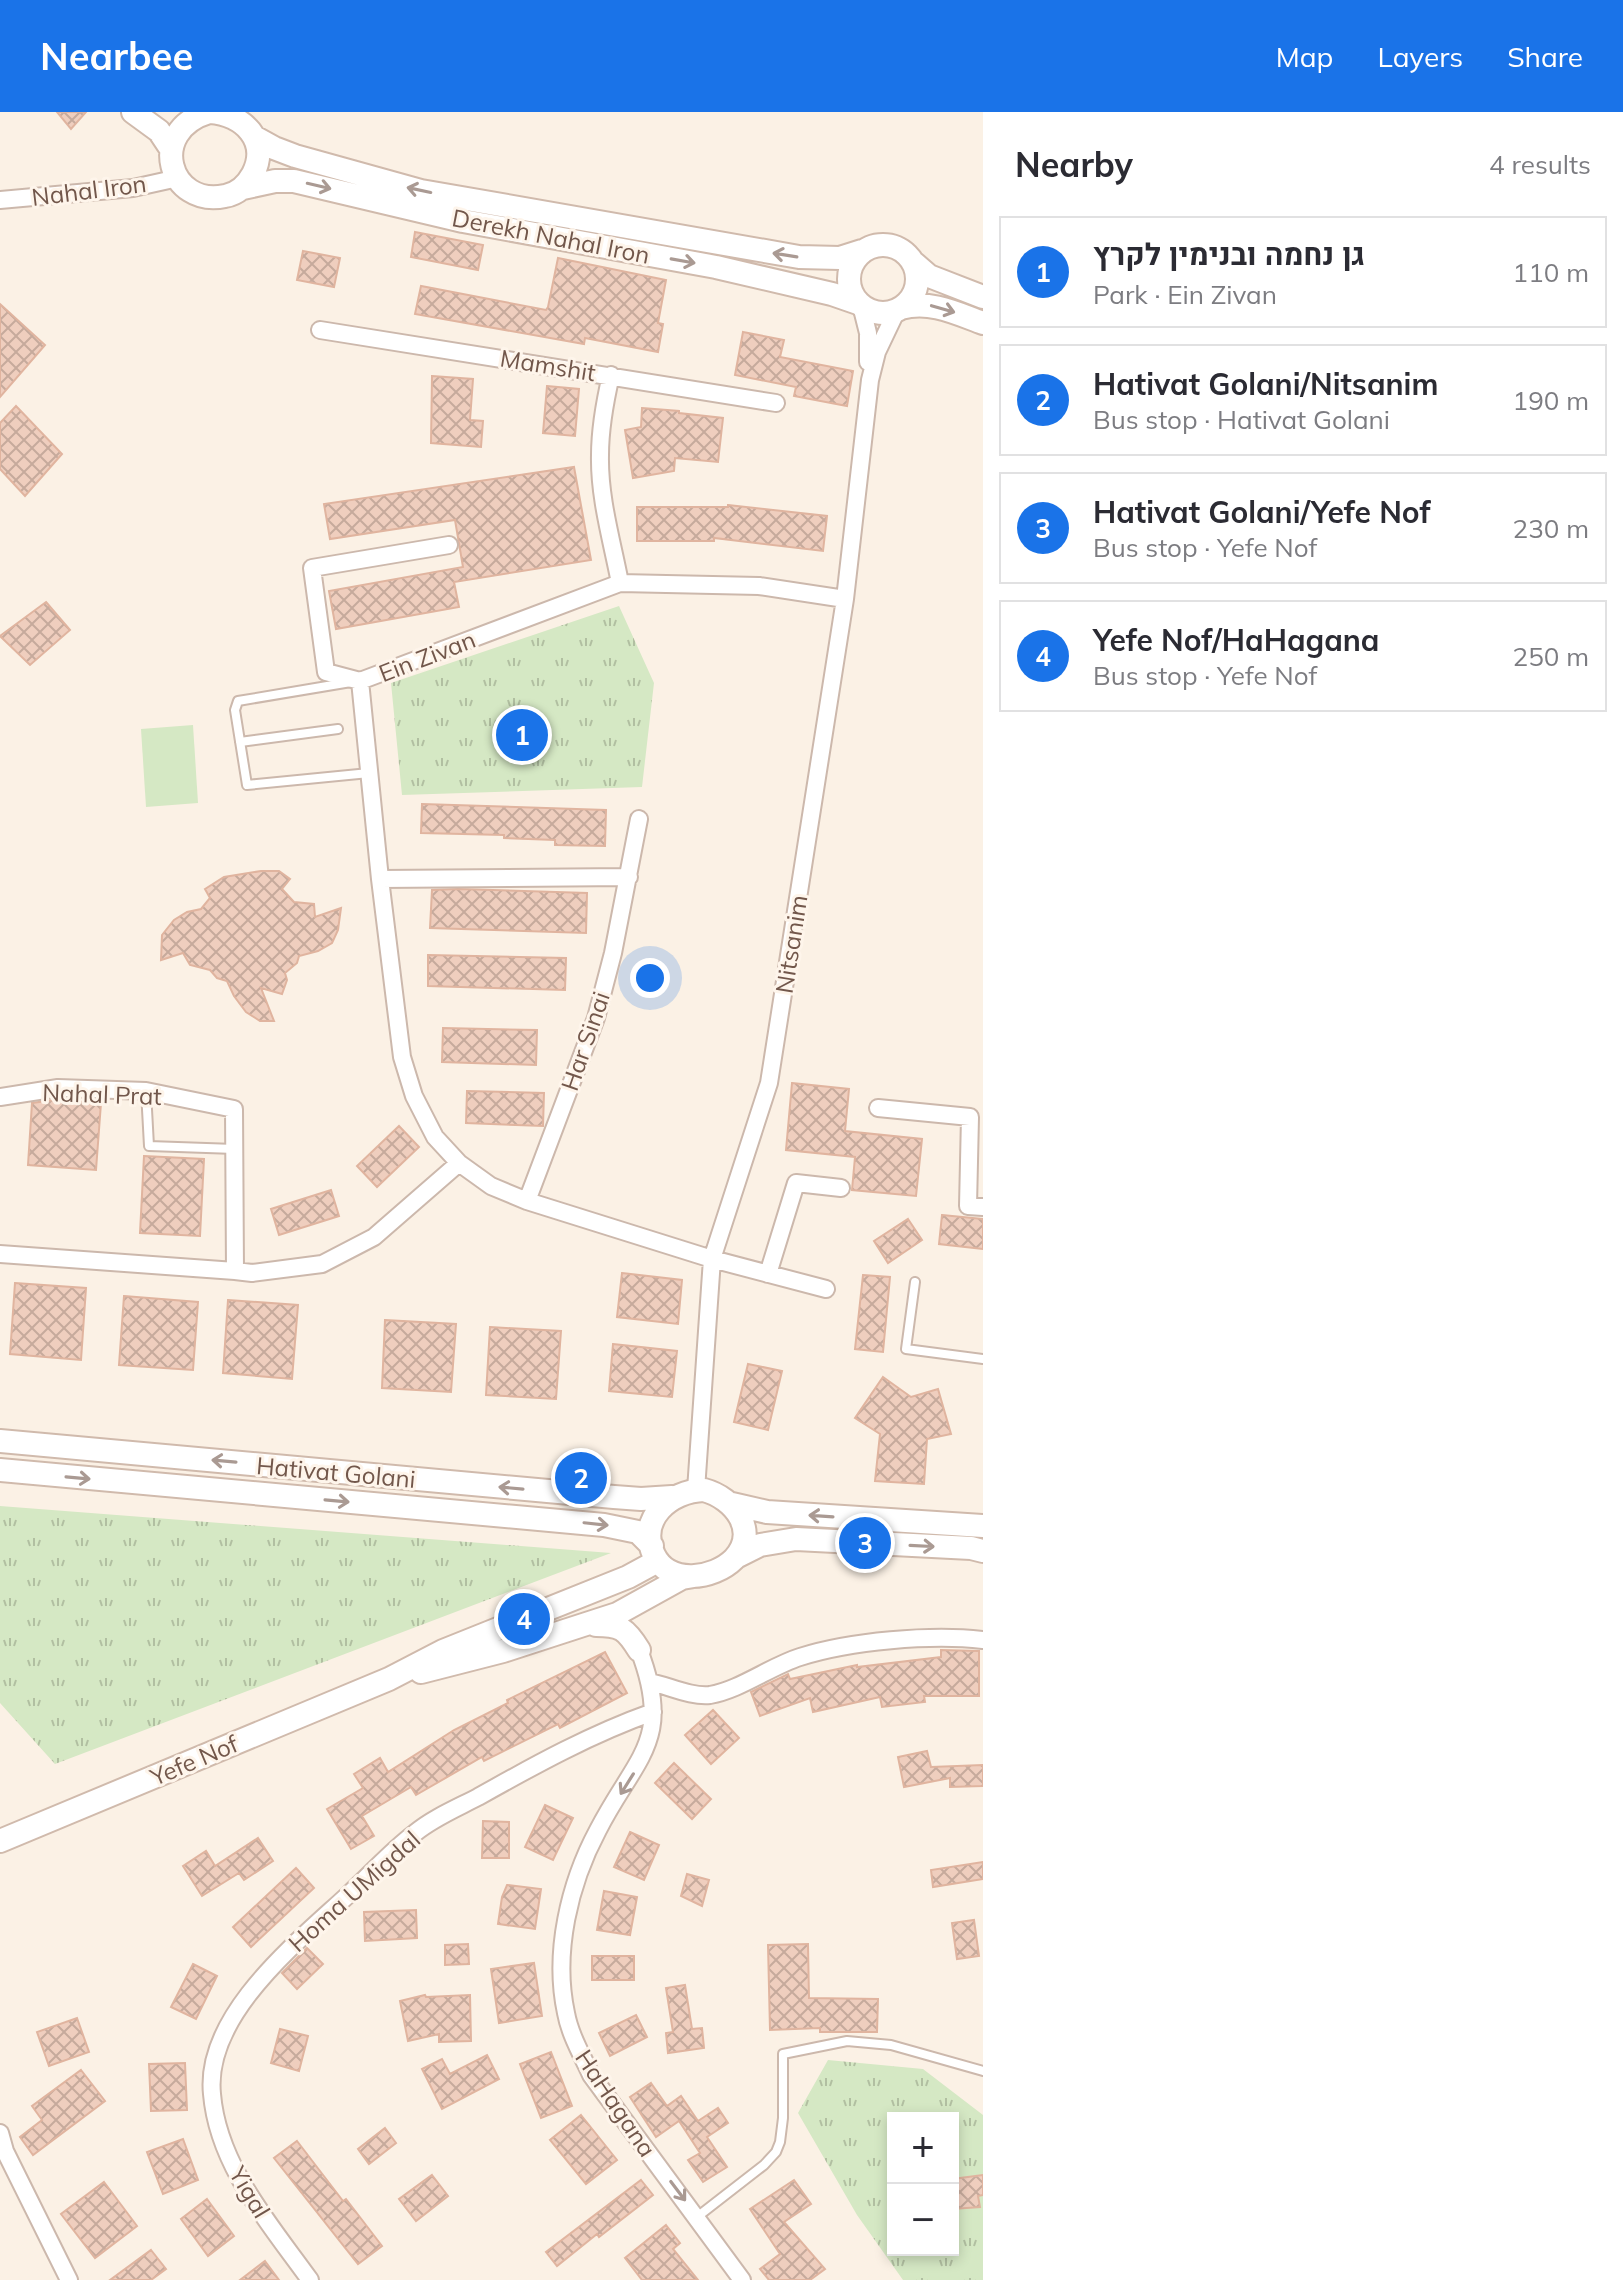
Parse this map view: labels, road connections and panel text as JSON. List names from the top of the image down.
{
  "streets": {
    "street": [
      "Nahal Iron",
      "Derekh Nahal Iron",
      "Mamshit",
      "Ein Zivan",
      "Nitsanim",
      "Har Sinai",
      "Nahal Prat",
      "Hativat Golani",
      "Yefe Nof",
      "Homa UMigdal",
      "HaHagana",
      "Yigal"
    ]
  },
  "crossings": [
    ["Nahal Iron", "Derekh Nahal Iron"],
    ["Derekh Nahal Iron", "Nitsanim"],
    ["Ein Zivan", "Nitsanim"],
    ["Nitsanim", "Hativat Golani"],
    ["Nitsanim", "Yefe Nof"],
    ["Hativat Golani", "Yefe Nof"],
    ["Homa UMigdal", "HaHagana"],
    ["Homa UMigdal", "Yigal"]
  ],
  "one_way": ["HaHagana"],
  "page": {
    "header": "Nearbee",
    "nav": ["Map", "Layers", "Share"],
    "heading": ["Nearby", "4 results"],
    "list": [
      {
        "mark": "1",
        "name": "גן נחמה ובנימין לקרץ",
        "note": "Park · Ein Zivan",
        "value": "110 m"
      },
      {
        "mark": "2",
        "name": "Hativat Golani/Nitsanim",
        "note": "Bus stop · Hativat Golani",
        "value": "190 m"
      },
      {
        "mark": "3",
        "name": "Hativat Golani/Yefe Nof",
        "note": "Bus stop · Yefe Nof",
        "value": "230 m"
      },
      {
        "mark": "4",
        "name": "Yefe Nof/HaHagana",
        "note": "Bus stop · Yefe Nof",
        "value": "250 m"
      }
    ],
    "pins": [
      "1",
      "2",
      "3",
      "4"
    ],
    "map_buttons": ["+", "−"]
  }
}
